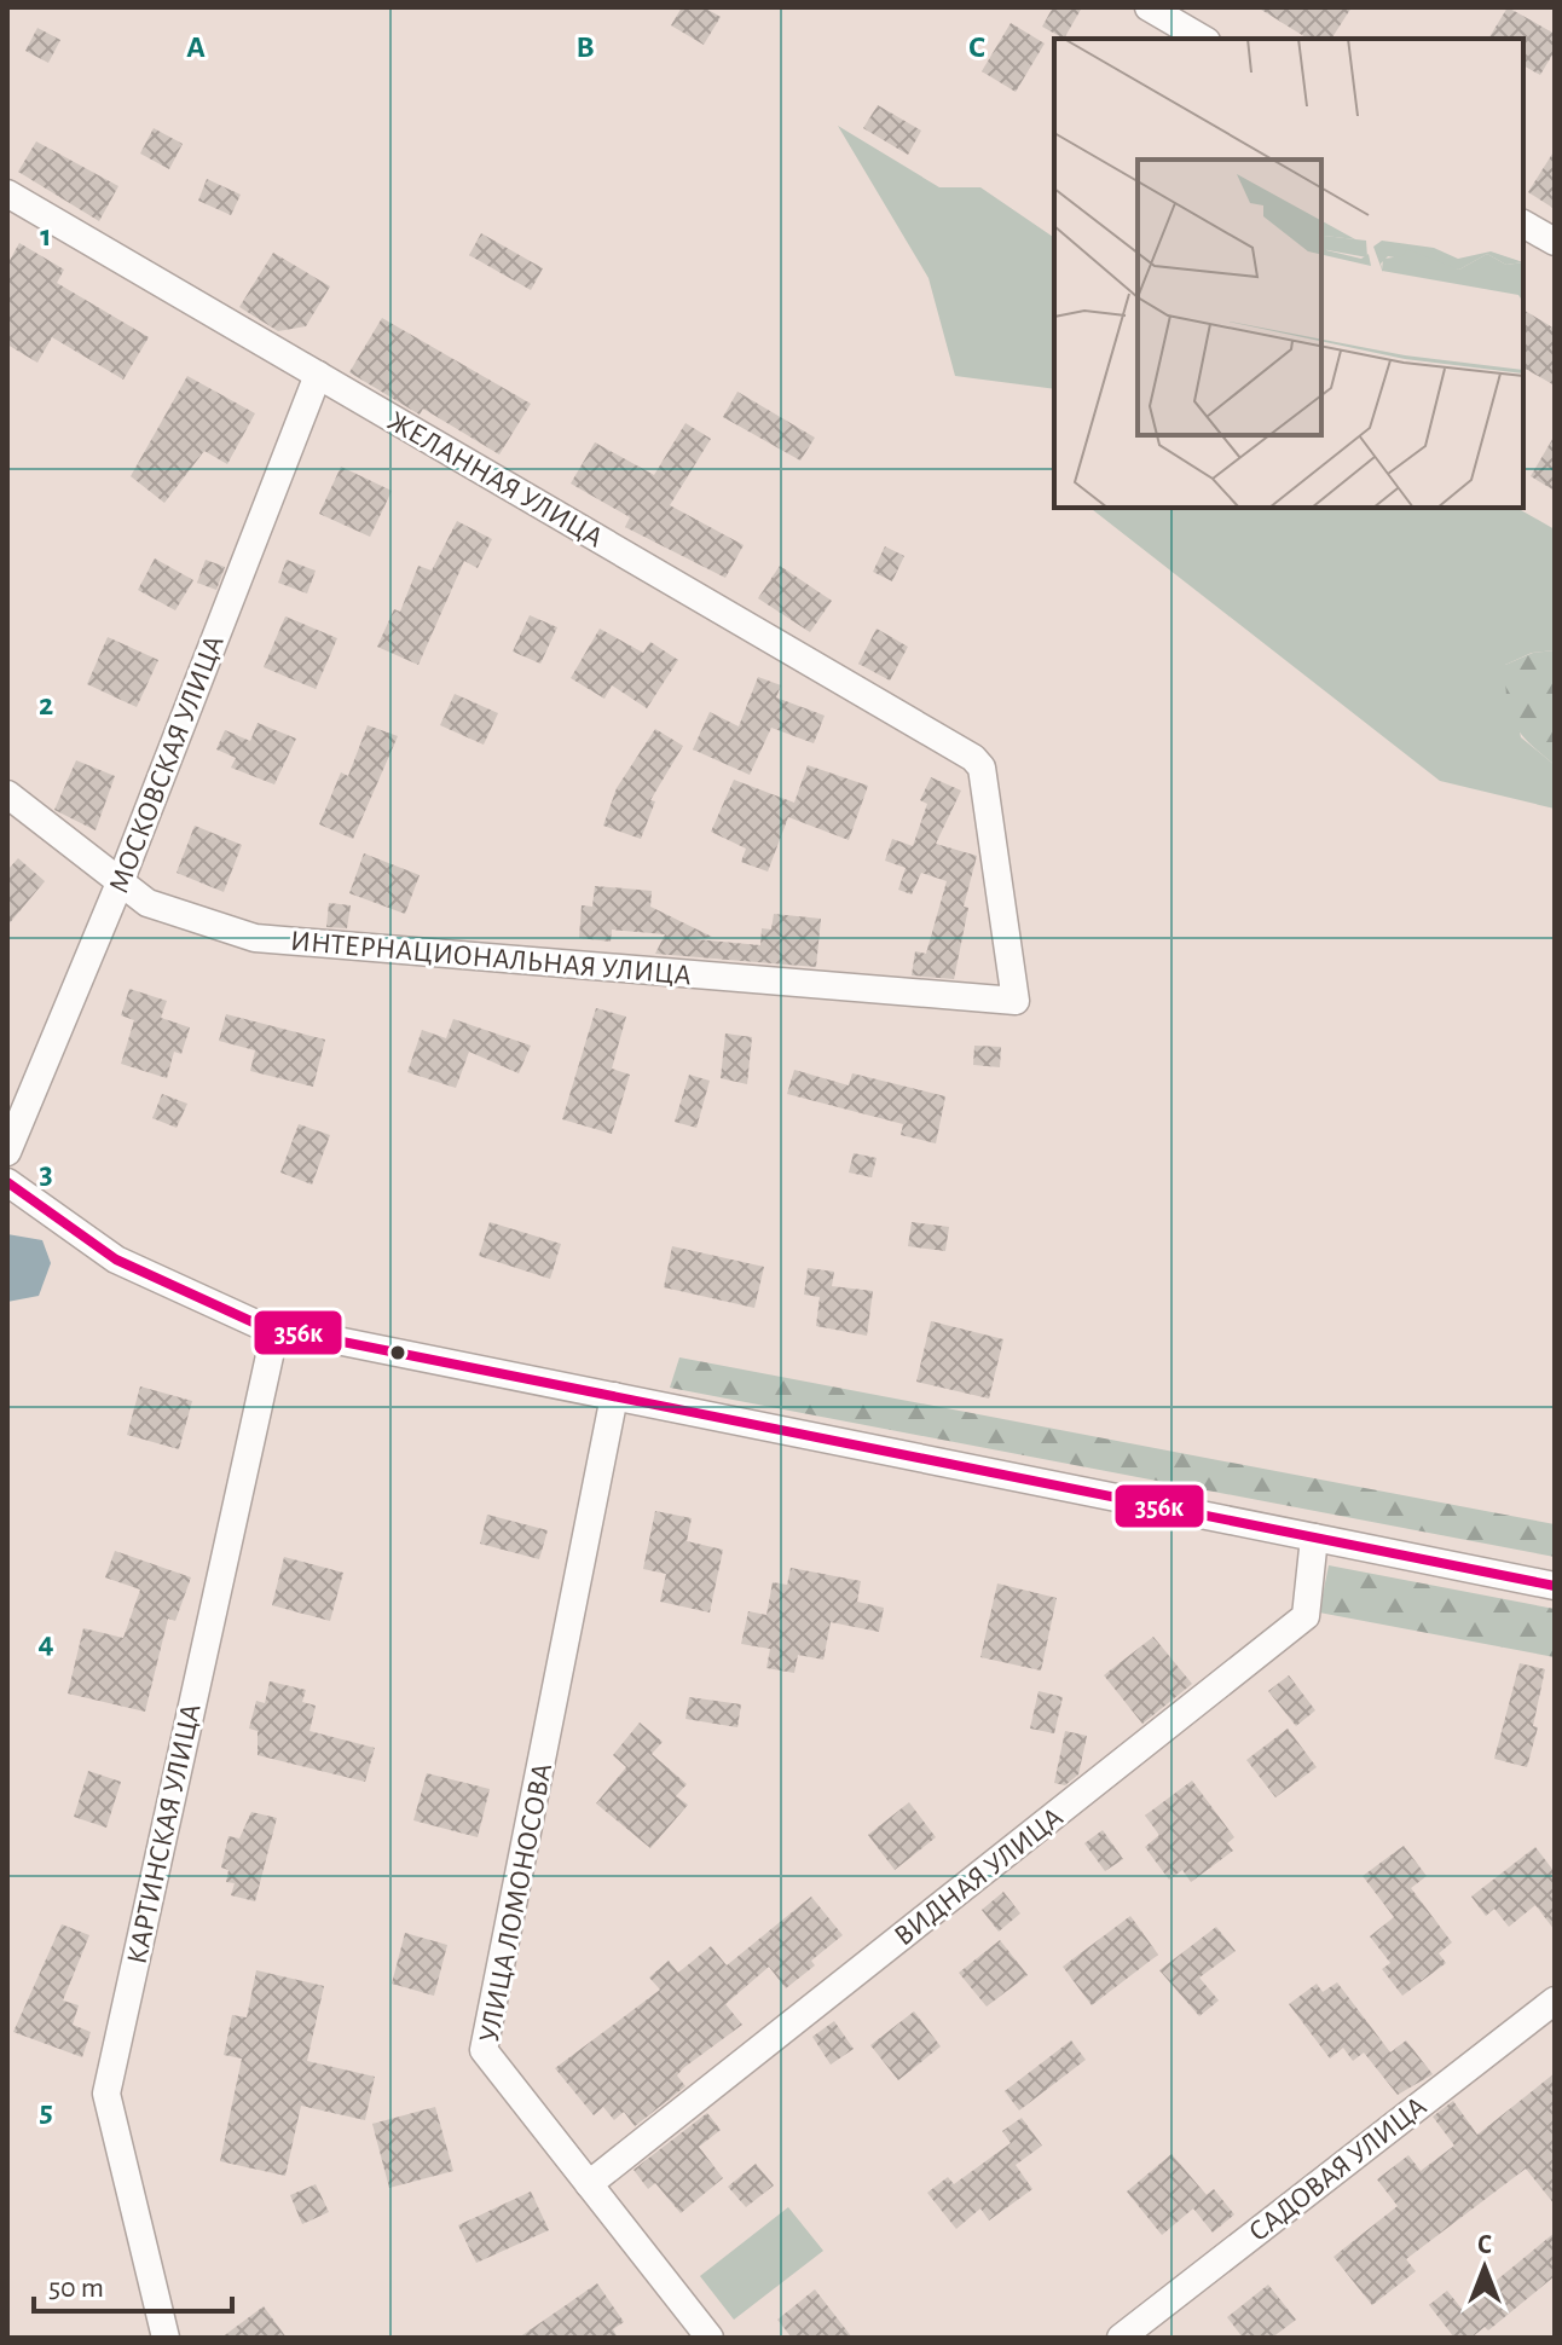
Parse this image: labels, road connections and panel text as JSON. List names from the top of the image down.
{
  "streets": {
    "street": [
      "ЖЕЛАННАЯ УЛИЦА",
      "МОСКОВСКАЯ УЛИЦА",
      "ИНТЕРНАЦИОНАЛЬНАЯ УЛИЦА",
      "КАРТИНСКАЯ УЛИЦА",
      "ВИДНАЯ УЛИЦА",
      "УЛИЦА ЛОМОНОСОВА",
      "САДОВАЯ УЛИЦА"
    ]
  },
  "crossings": [
    ["ЖЕЛАННАЯ УЛИЦА", "МОСКОВСКАЯ УЛИЦА"],
    ["ЖЕЛАННАЯ УЛИЦА", "ИНТЕРНАЦИОНАЛЬНАЯ УЛИЦА"],
    ["МОСКОВСКАЯ УЛИЦА", "ИНТЕРНАЦИОНАЛЬНАЯ УЛИЦА"],
    ["ВИДНАЯ УЛИЦА", "УЛИЦА ЛОМОНОСОВА"]
  ],
  "lines": ["transit line 356к"],
  "scale_bar": "50 m",
  "north": "top",
  "grid": {
    "columns": ["A", "B", "C"],
    "rows": [
      "1",
      "2",
      "3",
      "4",
      "5"
    ]
  }
}
